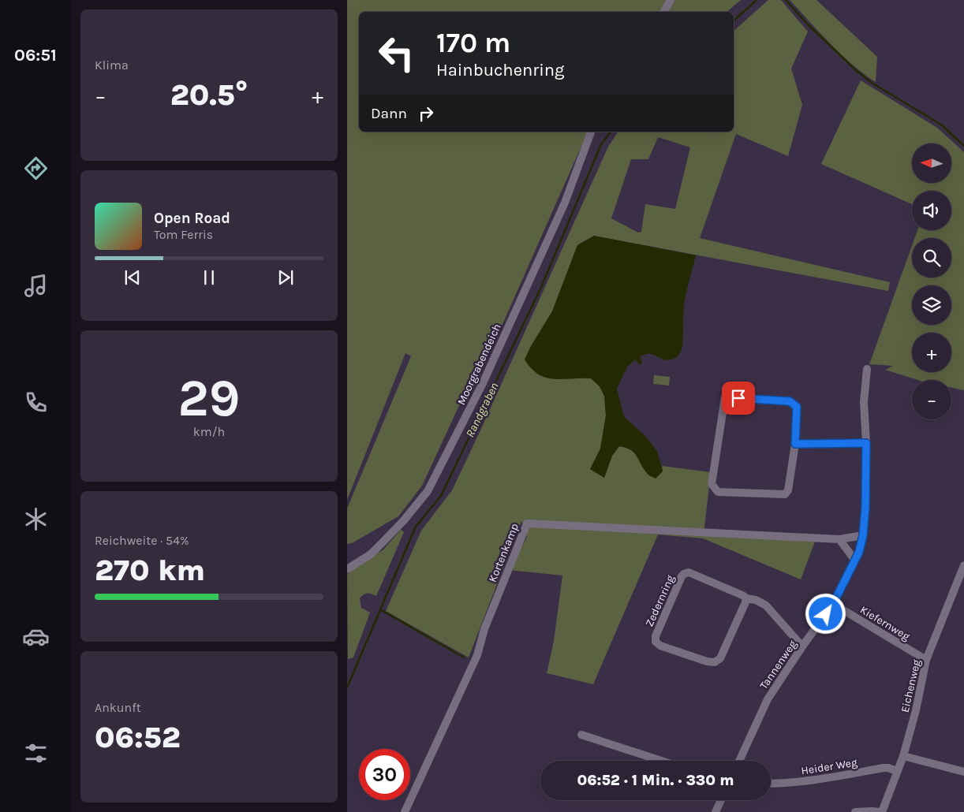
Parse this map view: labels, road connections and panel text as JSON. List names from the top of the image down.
{
  "streets": {
    "street": [
      "Moorgrabendeich",
      "Kortenkamp",
      "Zedernring",
      "Kiefernweg",
      "Tannenweg",
      "Eichenweg",
      "Heider Weg"
    ]
  },
  "crossings": [
    ["Kortenkamp", "Tannenweg"],
    ["Zedernring", "Tannenweg"],
    ["Kiefernweg", "Tannenweg"],
    ["Kiefernweg", "Eichenweg"],
    ["Eichenweg", "Heider Weg"]
  ],
  "water": ["Randgraben"],
  "north": "left",
  "page": {
    "tabs": "06:51",
    "tile": [
      "Klima",
      ["29", "km/h"],
      ["Reichweite · 54%", "270 km"],
      ["Ankunft", "06:52"]
    ],
    "turn": ["170 m", "Hainbuchenring"],
    "heat": ["−", "20.5°", "+"],
    "then": "Dann",
    "map_buttons": ["+", "−"],
    "song": ["Open Road", "Tom Ferris"],
    "limit": "30",
    "trip": "06:52 · 1 Min. · 330 m"
  }
}
